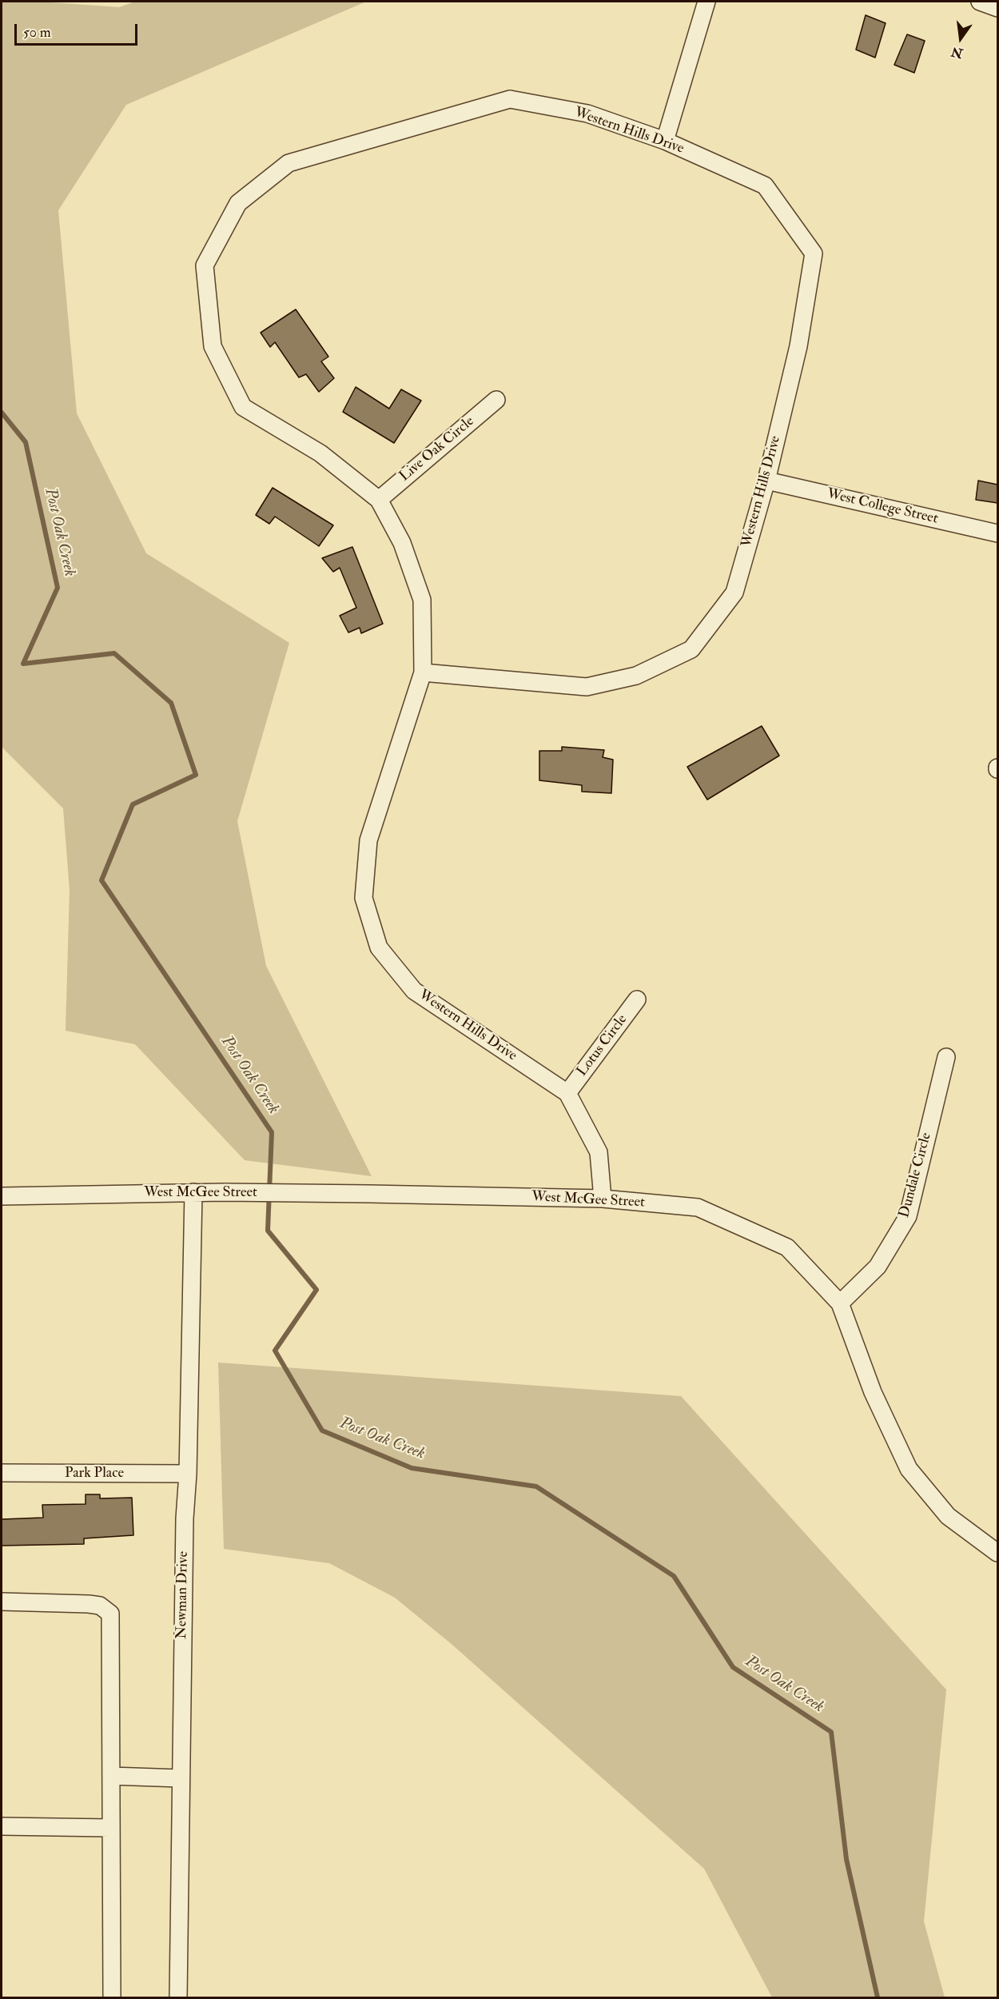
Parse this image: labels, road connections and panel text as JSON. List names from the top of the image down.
{
  "streets": {
    "street": [
      "Western Hills Drive",
      "Live Oak Circle",
      "West College Street",
      "Lotus Circle",
      "Dundale Circle",
      "West McGee Street",
      "Park Place",
      "Newman Drive"
    ]
  },
  "crossings": [
    ["Western Hills Drive", "Live Oak Circle"],
    ["Western Hills Drive", "West College Street"],
    ["Western Hills Drive", "Lotus Circle"],
    ["Western Hills Drive", "West McGee Street"],
    ["Dundale Circle", "West McGee Street"],
    ["West McGee Street", "Newman Drive"],
    ["Park Place", "Newman Drive"]
  ],
  "water": ["Post Oak Creek"],
  "scale_bar": "50 m",
  "north": "bottom"
}
